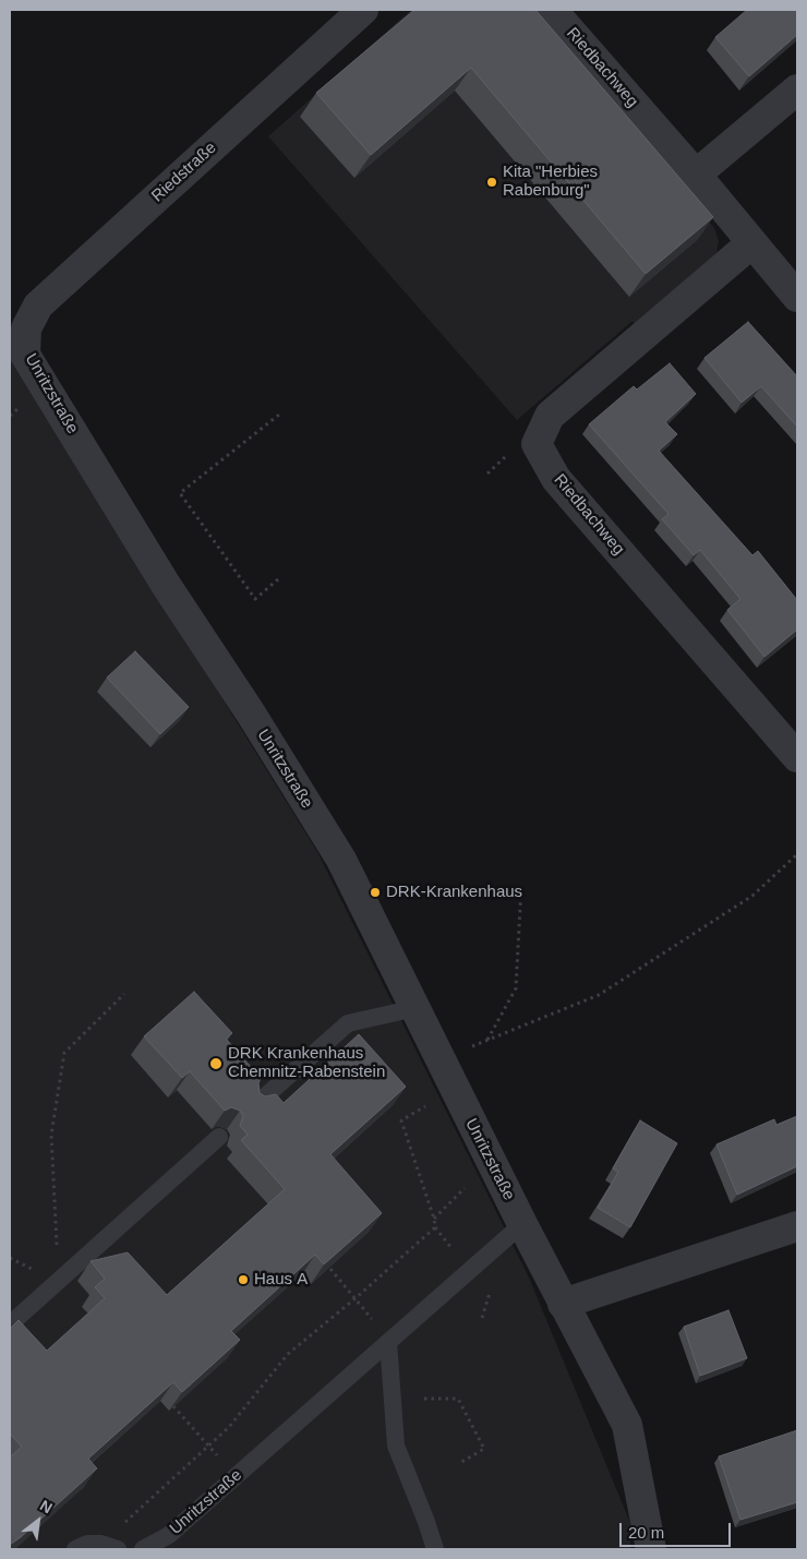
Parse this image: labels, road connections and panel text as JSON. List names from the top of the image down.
{
  "streets": {
    "street": ["Riedbachweg", "Riedstraße", "Unritzstraße"]
  },
  "crossings": [
    ["Riedstraße", "Unritzstraße"]
  ],
  "places": [
    "Kita \"Herbies Rabenburg\"",
    "DRK-Krankenhaus",
    "DRK Krankenhaus Chemnitz-Rabenstein",
    "Haus A"
  ],
  "scale_bar": "20 m",
  "north": "top right"
}
